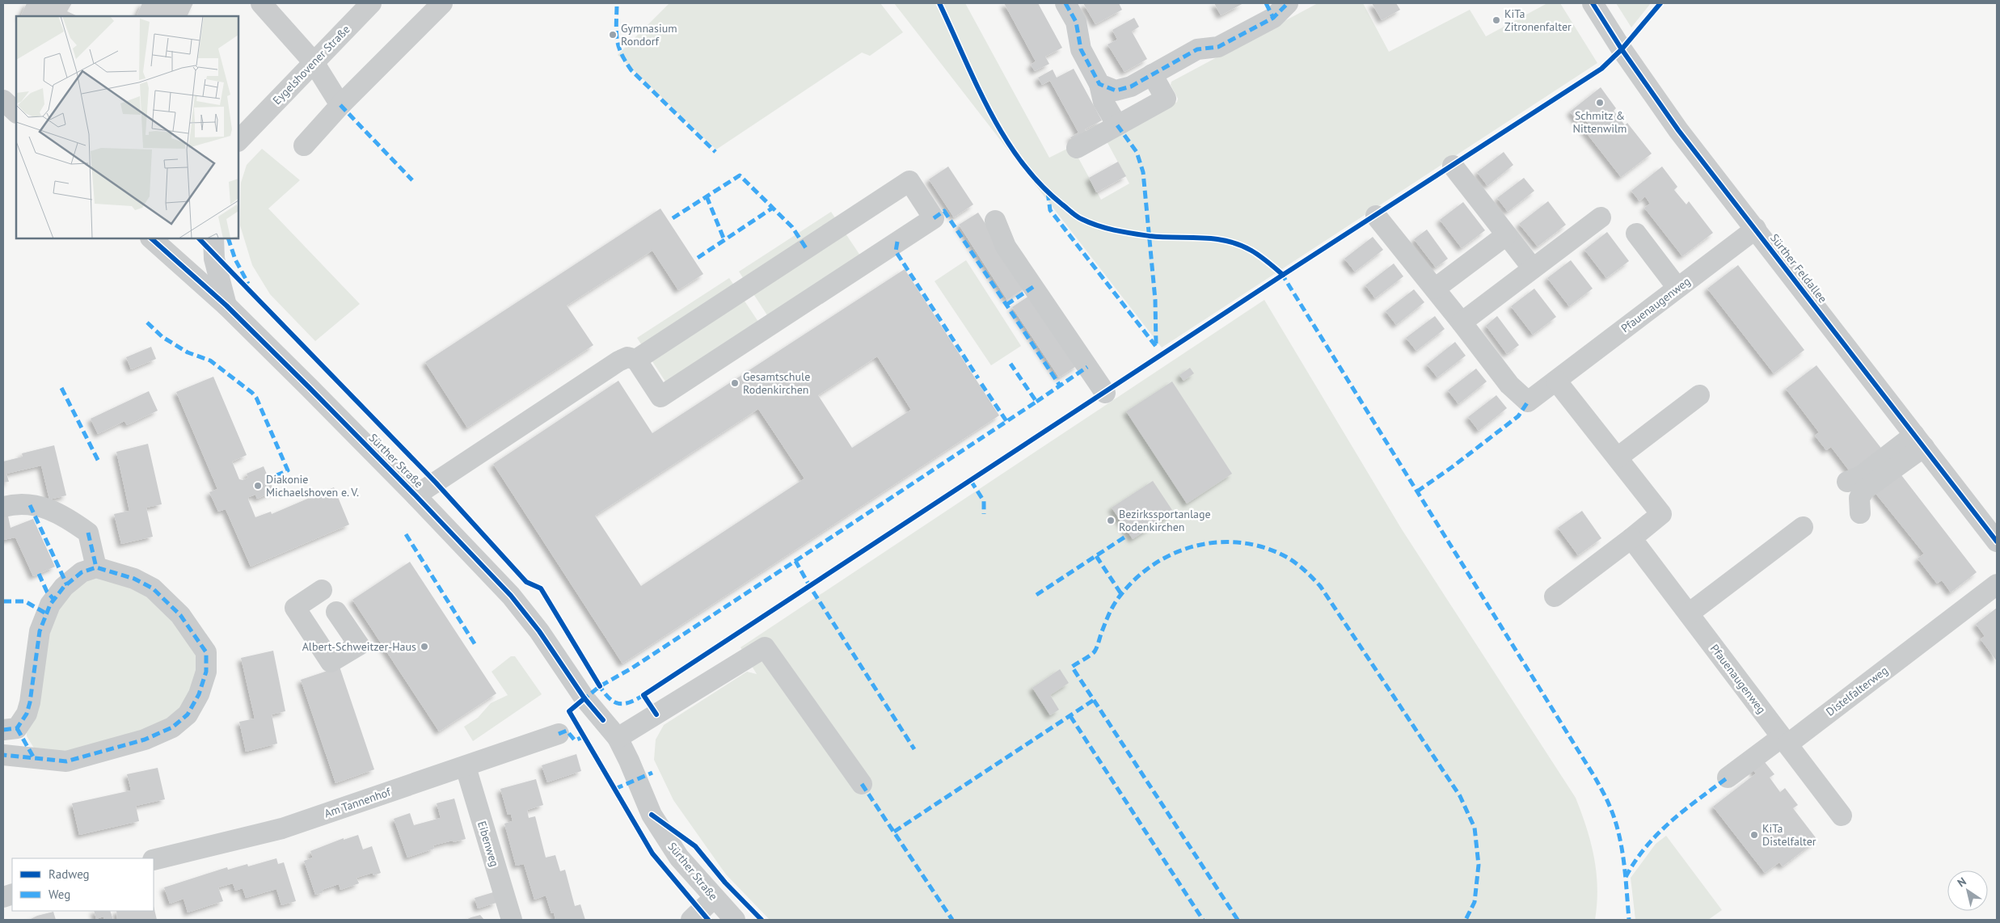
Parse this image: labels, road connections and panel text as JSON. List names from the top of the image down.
{
  "streets": {
    "street": [
      "Eygelshovener Straße",
      "Sürther Feldallee",
      "Pfauenaugenweg",
      "Sürther Straße",
      "Distelfalterweg",
      "Am Tannenhof",
      "Eibenweg"
    ]
  },
  "crossings": [
    ["Sürther Feldallee", "Pfauenaugenweg"],
    ["Pfauenaugenweg", "Distelfalterweg"],
    ["Am Tannenhof", "Eibenweg"]
  ],
  "places": [
    "KiTa Zitronenfalter",
    "Gymnasium Rondorf",
    "Schmitz & Nittenwilm",
    "Gesamtschule Rodenkirchen",
    "Diakonie Michaelshoven e. V.",
    "Bezirkssportanlage Rodenkirchen",
    "Albert-Schweitzer-Haus",
    "KiTa Distelfalter"
  ],
  "legend": ["Radweg", "Weg"],
  "north": "top left"
}
